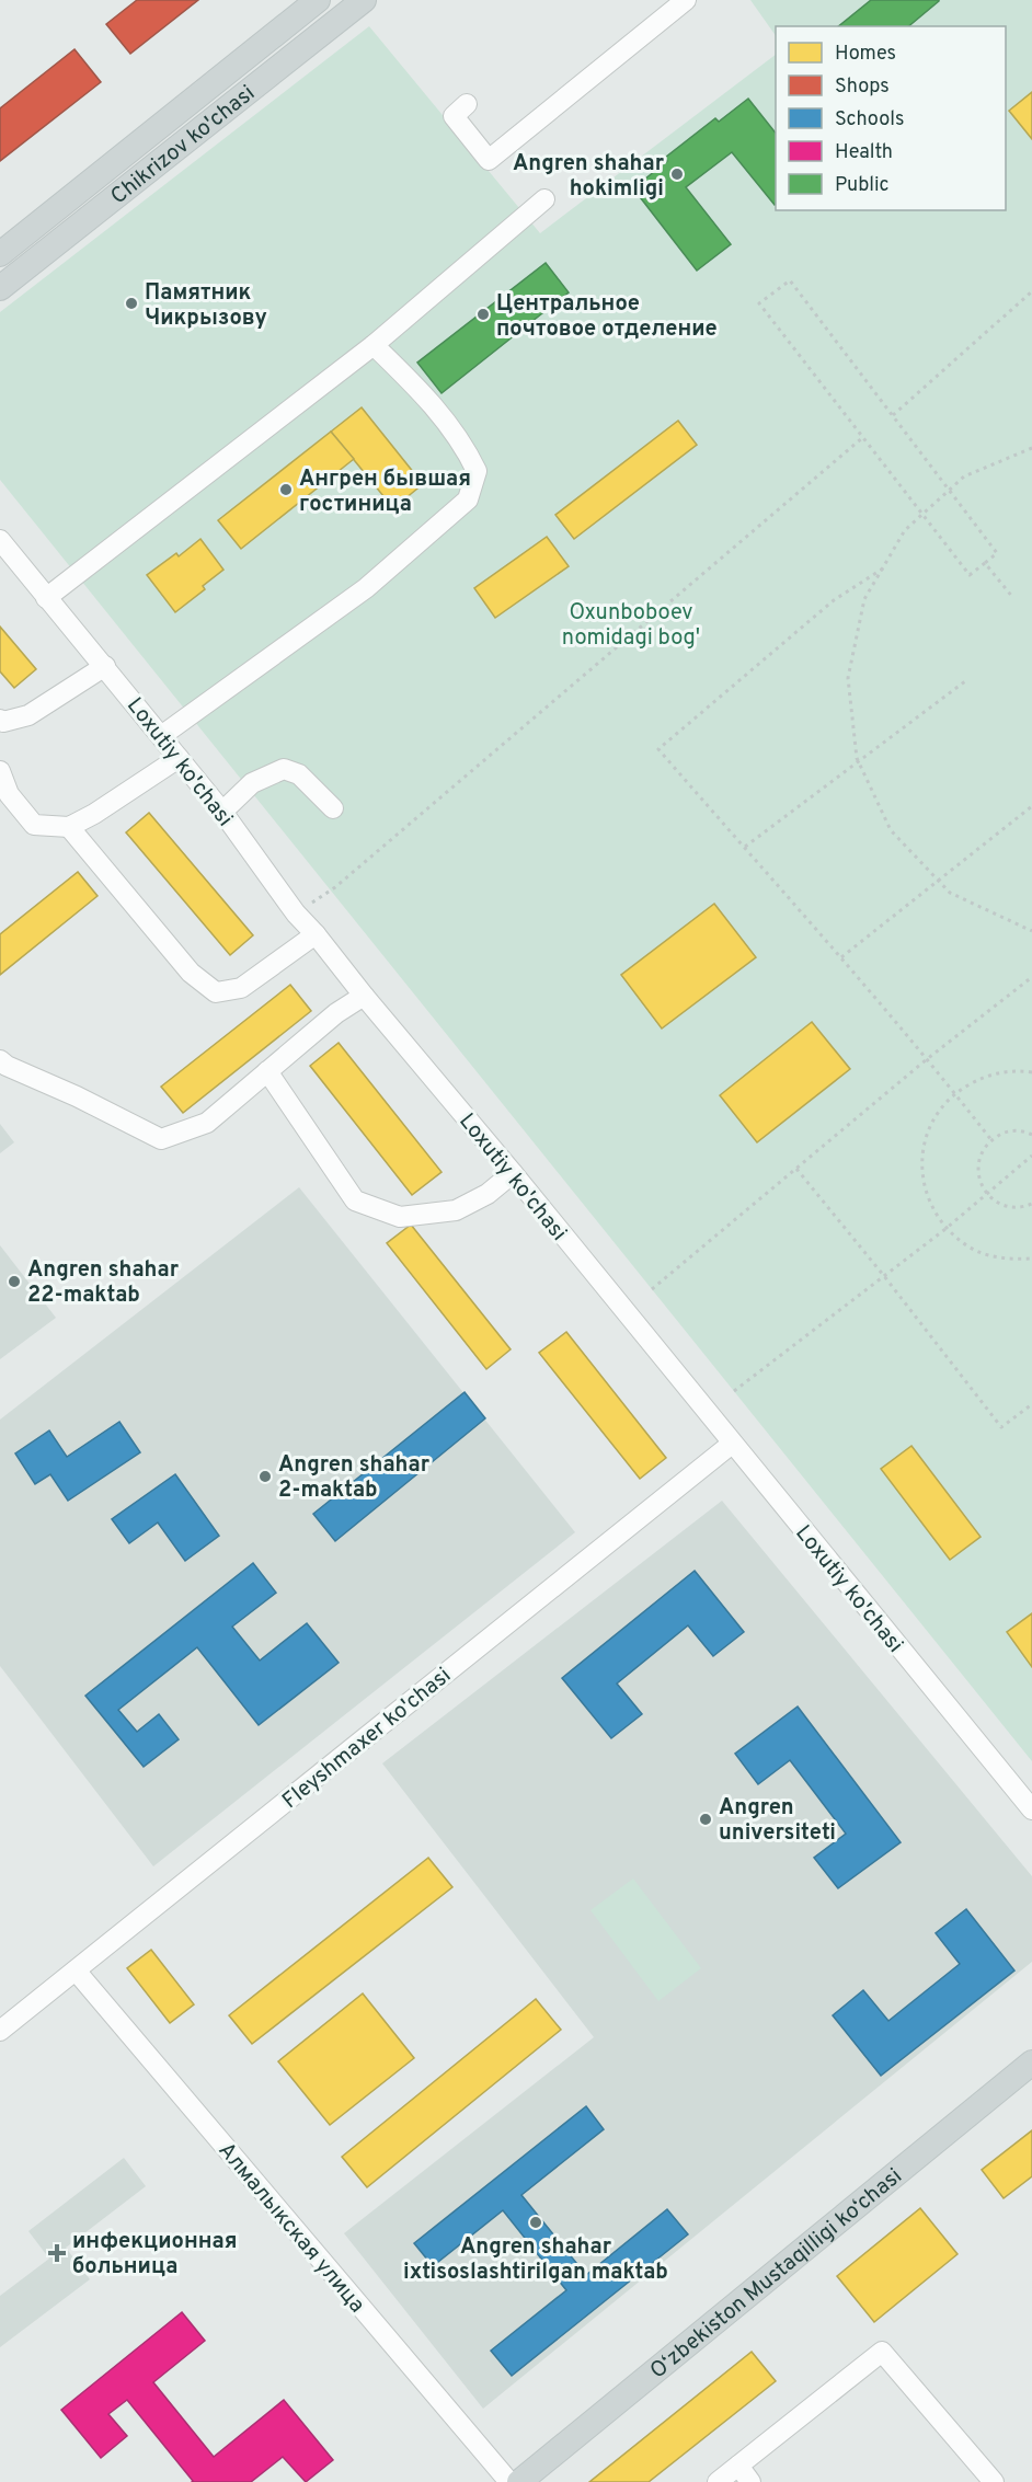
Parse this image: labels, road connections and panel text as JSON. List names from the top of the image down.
{
  "streets": {
    "main road": ["Chikrizov ko'chasi", "O‘zbekiston Mustaqilligi ko‘chasi"],
    "street": ["Loxutiy ko'chasi", "Fleyshmaxer ko'chasi", "Алмалыкская улица"]
  },
  "crossings": [
    ["Loxutiy ko'chasi", "Fleyshmaxer ko'chasi"],
    ["Fleyshmaxer ko'chasi", "Алмалыкская улица"]
  ],
  "parks": ["Oxunboboev nomidagi bog'"],
  "places": {
    "other": [
      "Angren shahar hokimligi",
      "Памятник Чикрызову",
      "Центральное почтовое отделение",
      "Ангрен бывшая гостиница",
      "Angren shahar 22-maktab",
      "Angren shahar 2-maktab",
      "Angren universiteti",
      "Angren shahar ixtisoslashtirilgan maktab"
    ],
    "health": ["инфекционная больница"]
  },
  "legend": [
    "Homes",
    "Shops",
    "Schools",
    "Health",
    "Public"
  ]
}
